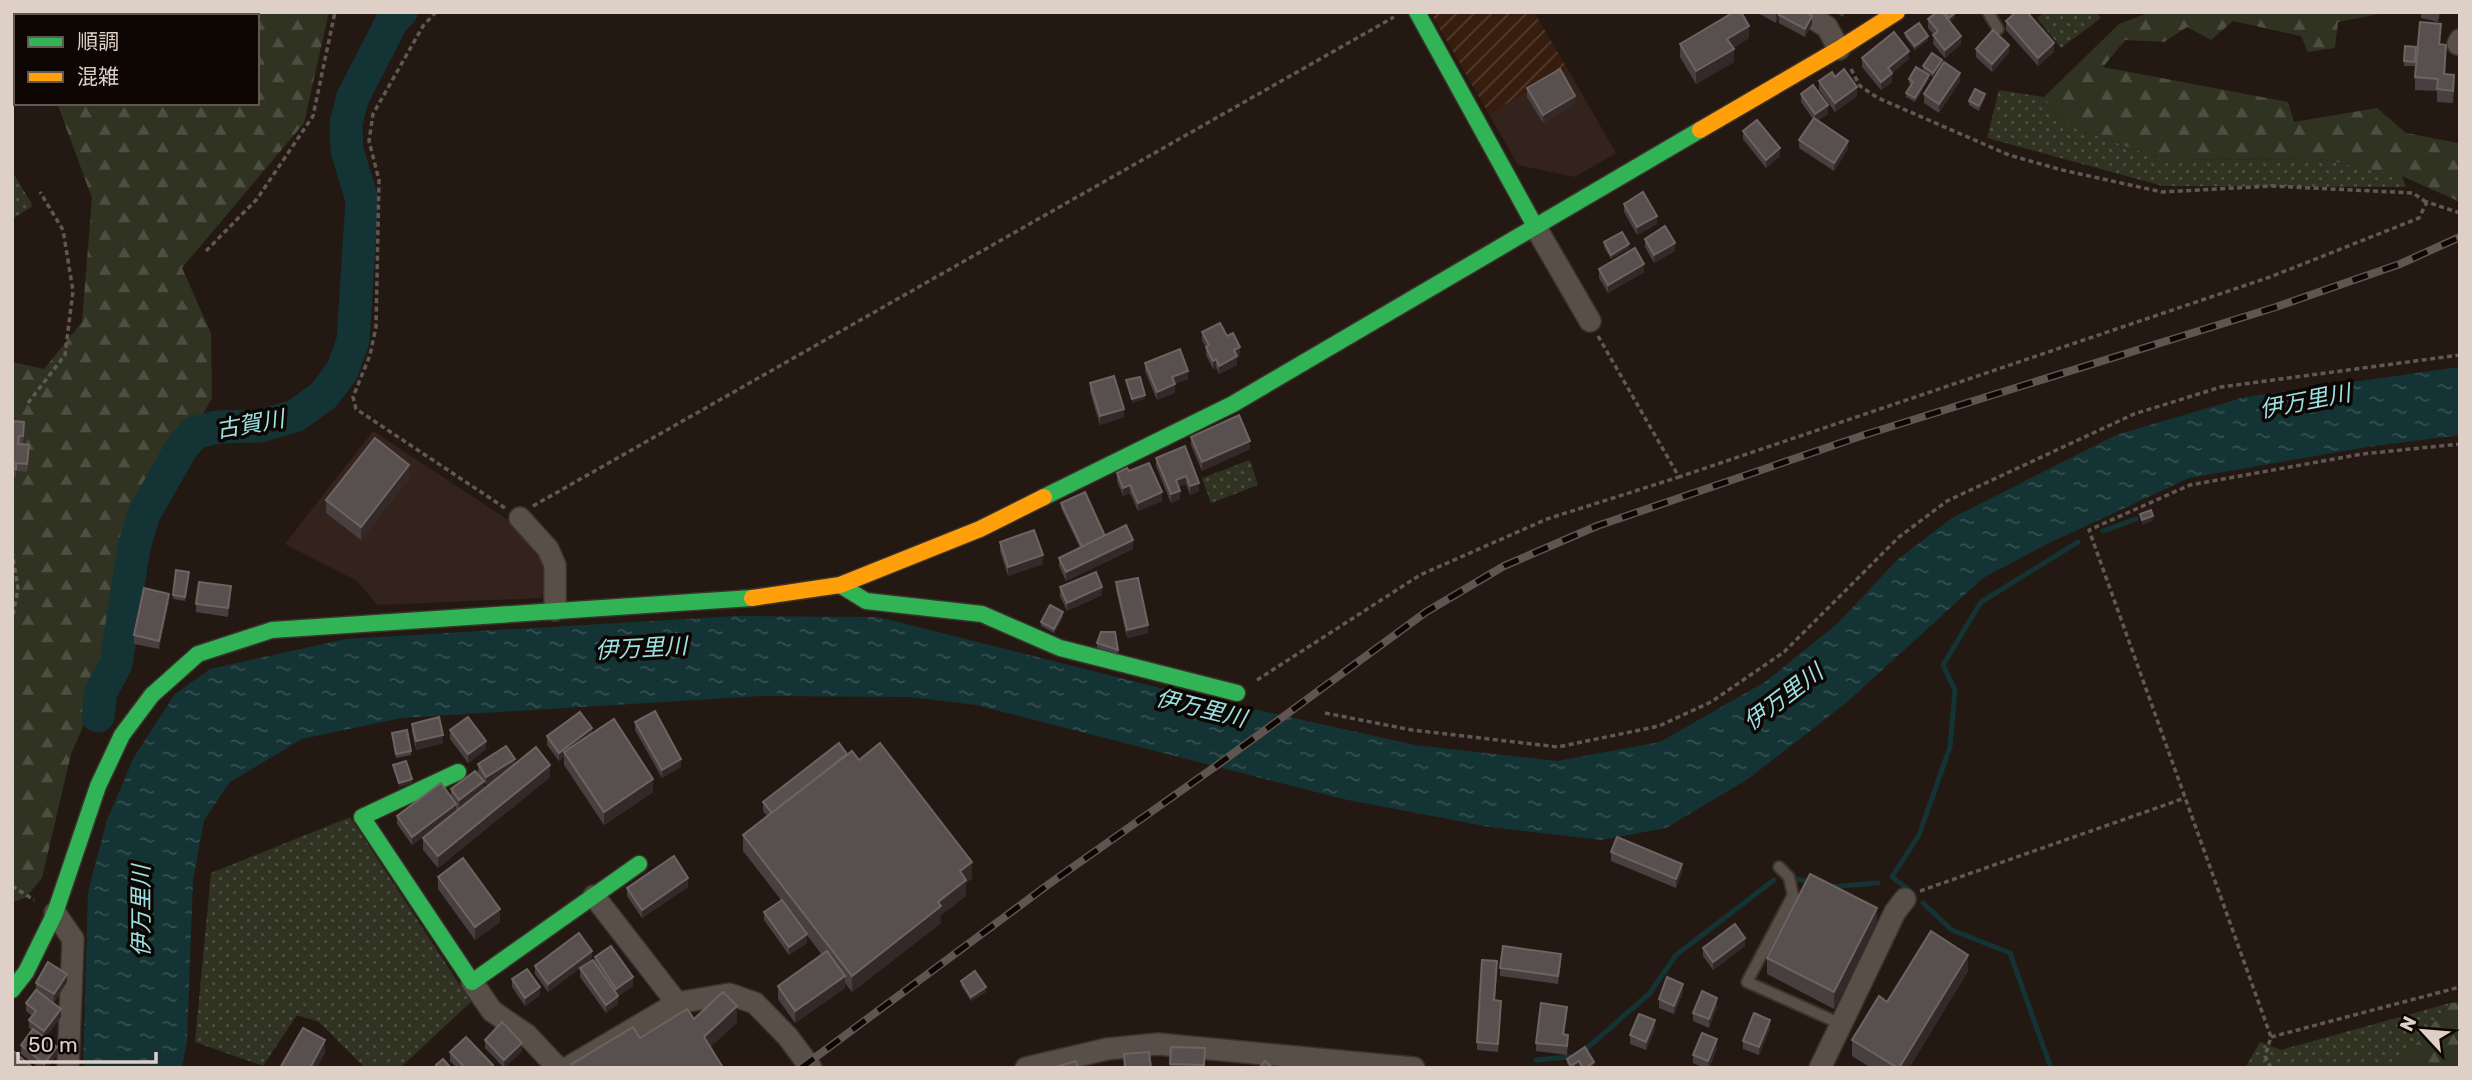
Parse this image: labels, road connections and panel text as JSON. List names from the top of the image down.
{
  "water": ["伊万里川", "古賀川"],
  "legend": ["順調", "混雑"],
  "scale_bar": "50 m",
  "north": "top left"
}
